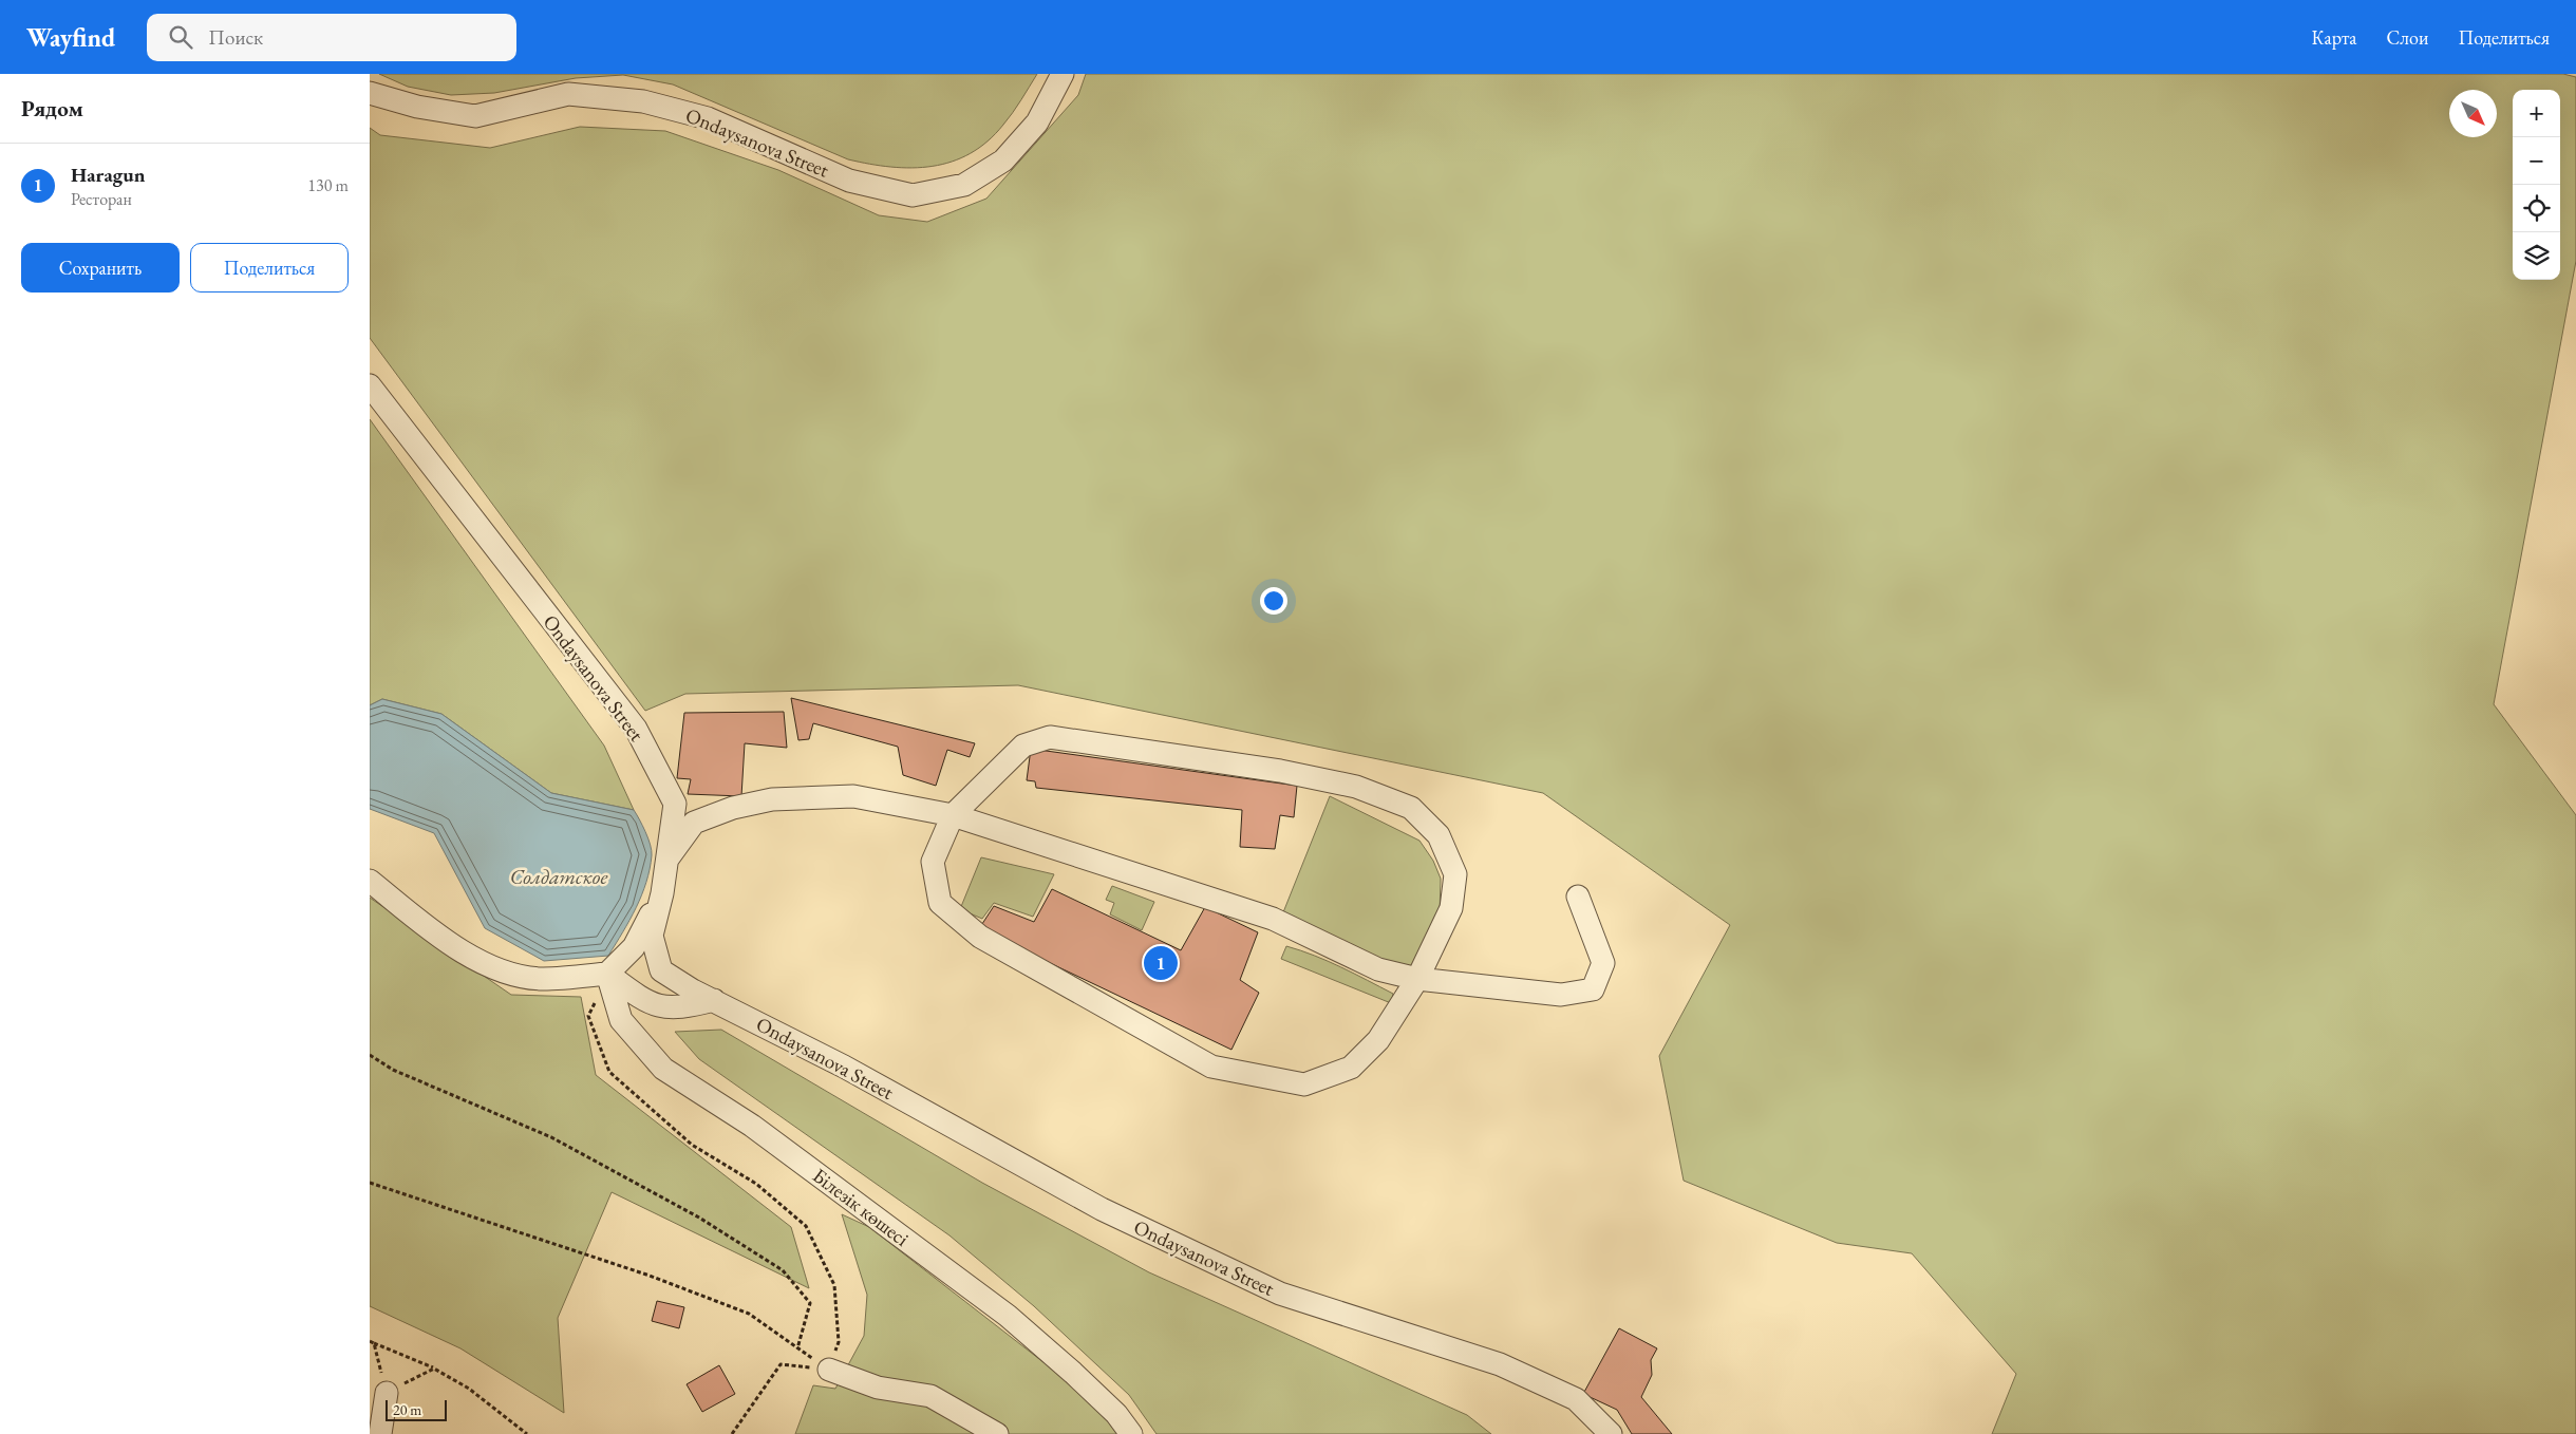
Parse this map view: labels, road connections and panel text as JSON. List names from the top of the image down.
{
  "streets": {
    "street": ["Ondaysanova Street", "Білезік көшесі"]
  },
  "water": ["Солдатское"],
  "scale_bar": "20 m",
  "north": "bottom right",
  "page": {
    "header": "Wayfind",
    "search": "Поиск",
    "nav": ["Карта", "Слои", "Поделиться"],
    "heading": "Рядом",
    "map_buttons": ["+", "−"],
    "list": [
      {
        "mark": "1",
        "name": "Haragun",
        "note": "Ресторан",
        "value": "130 m"
      }
    ],
    "buttons": ["Сохранить", "Поделиться"],
    "pins": "1",
    "scale": "20 m"
  }
}
